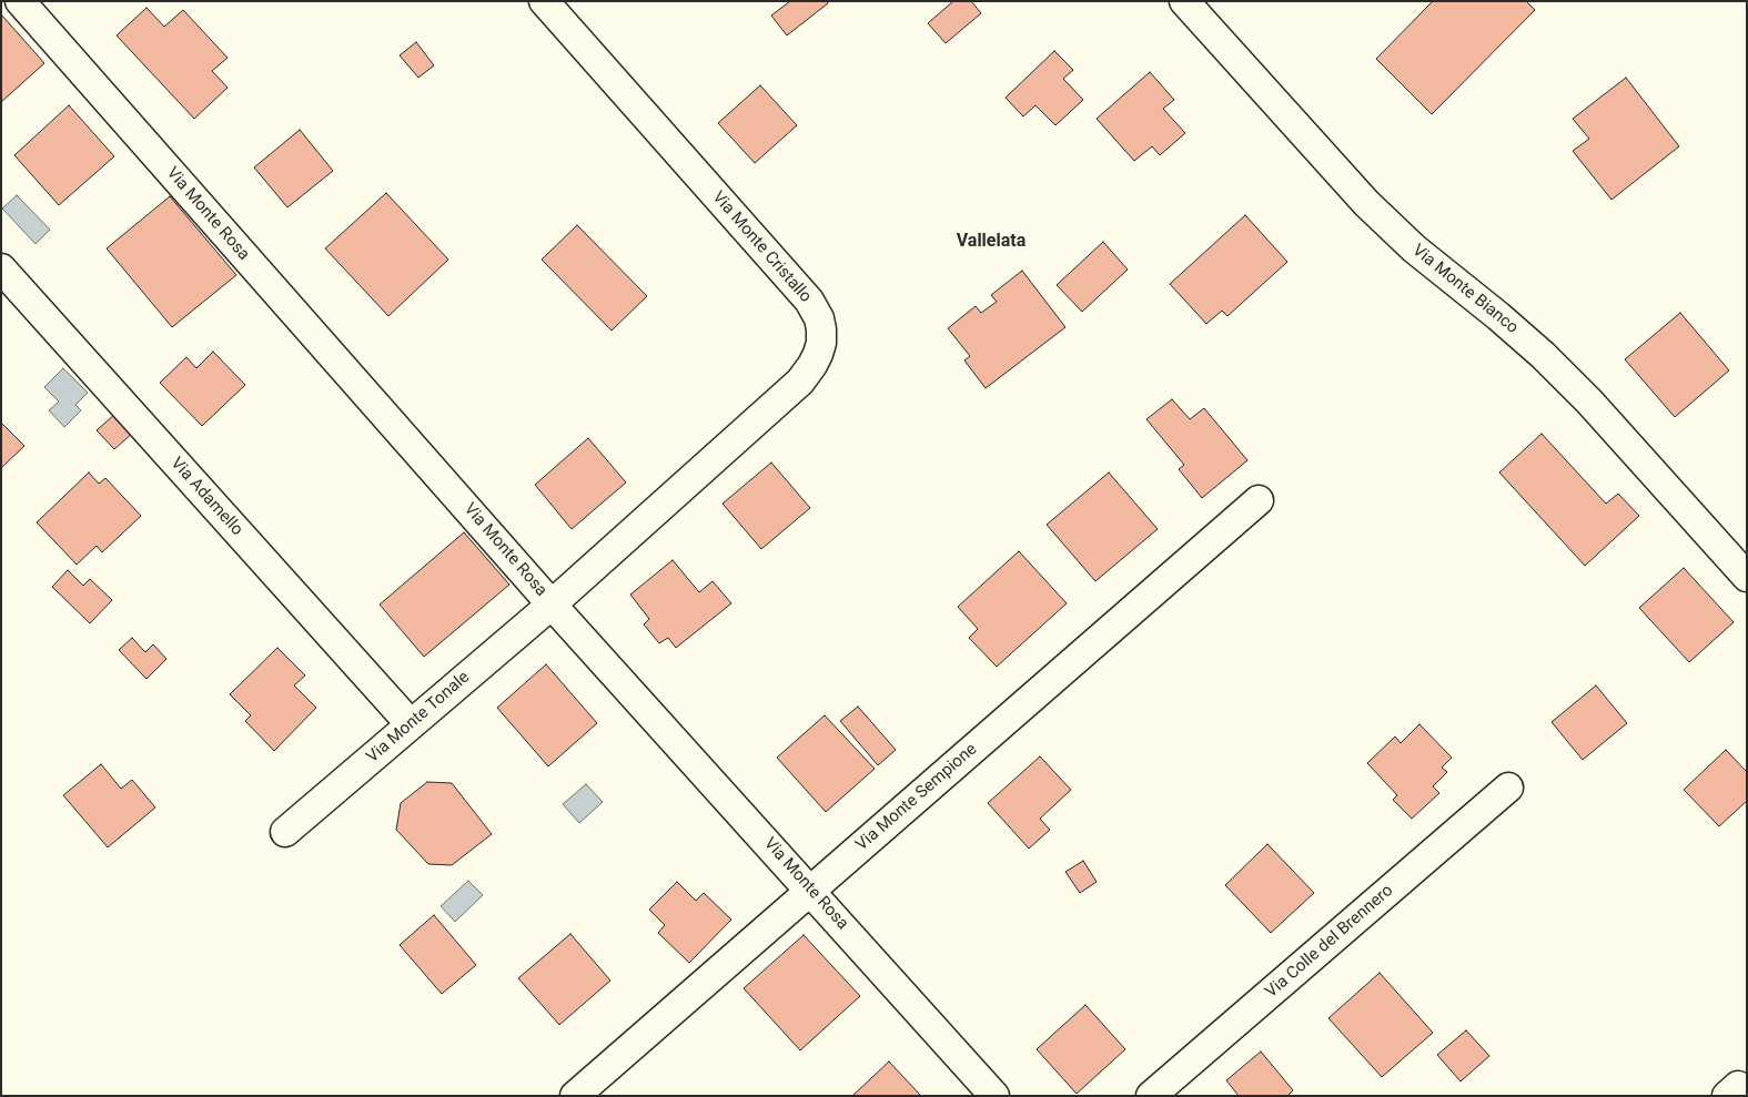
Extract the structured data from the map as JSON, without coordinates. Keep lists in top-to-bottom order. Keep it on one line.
{"streets":{"street":["Via Monte Rosa","Via Monte Cristallo","Via Monte Bianco","Via Adamello","Via Monte Tonale","Via Monte Sempione","Via Colle del Brennero"]},"crossings":[["Via Monte Rosa","Via Monte Cristallo"],["Via Monte Rosa","Via Monte Tonale"],["Via Monte Rosa","Via Monte Sempione"],["Via Monte Cristallo","Via Monte Tonale"],["Via Adamello","Via Monte Tonale"]],"districts":["Vallelata"]}
